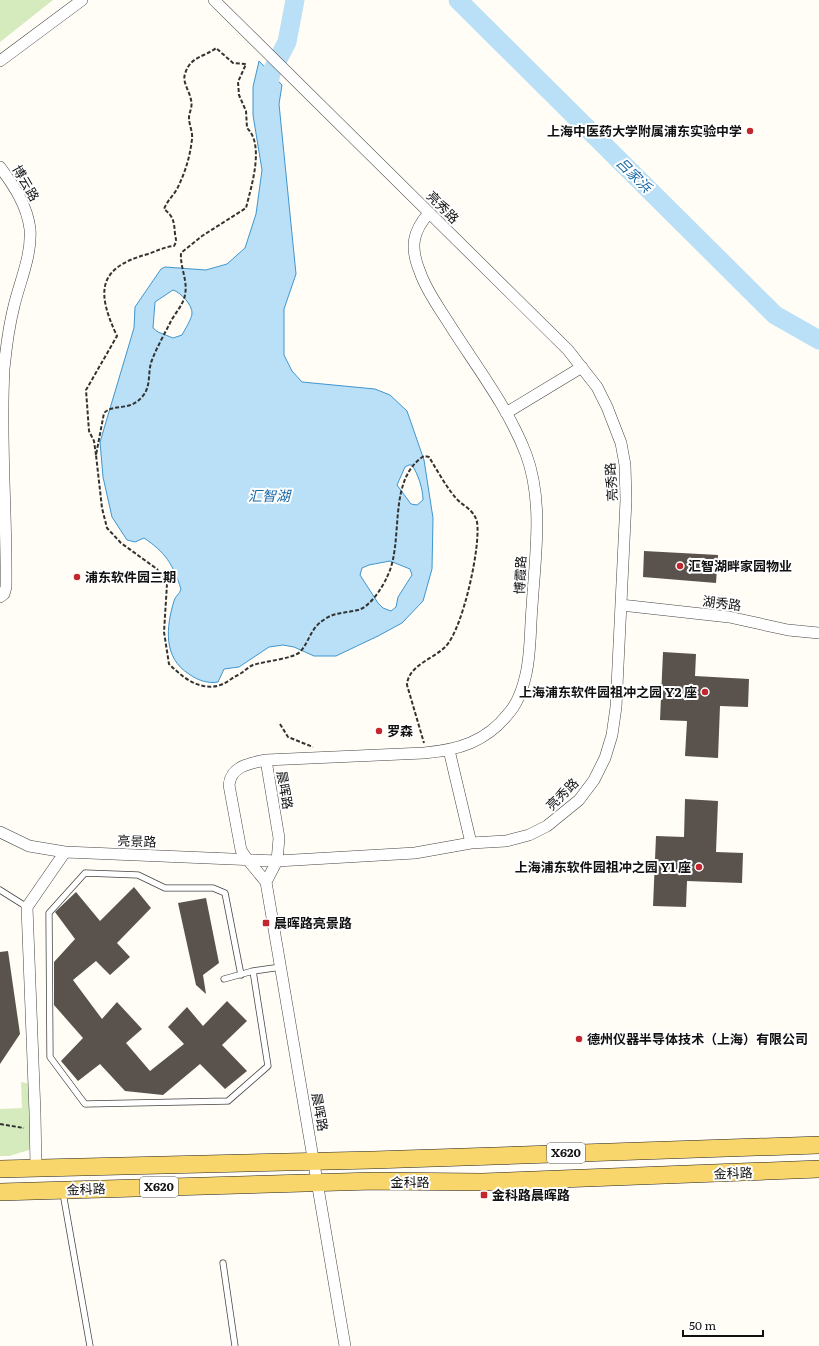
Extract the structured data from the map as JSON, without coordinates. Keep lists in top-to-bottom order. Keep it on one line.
{"streets":{"main road":["X620","金科路"],"street":["博云路","亮秀路","博霞路","湖秀路","晨晖路","亮景路"]},"crossings":[["亮秀路","博霞路"],["亮秀路","湖秀路"],["亮秀路","晨晖路"],["亮秀路","亮景路"],["博霞路","晨晖路"],["晨晖路","亮景路"],["晨晖路","金科路"]],"water":["吕家浜","汇智湖"],"places":{"other":["上海中医药大学附属浦东实验中学","汇智湖畔家园物业","浦东软件园三期","上海浦东软件园祖冲之园 Y2 座","罗森","上海浦东软件园祖冲之园 Y1 座","德州仪器半导体技术（上海）有限公司"],"transit":["晨晖路亮景路","金科路晨晖路"]},"scale_bar":"50 m"}
